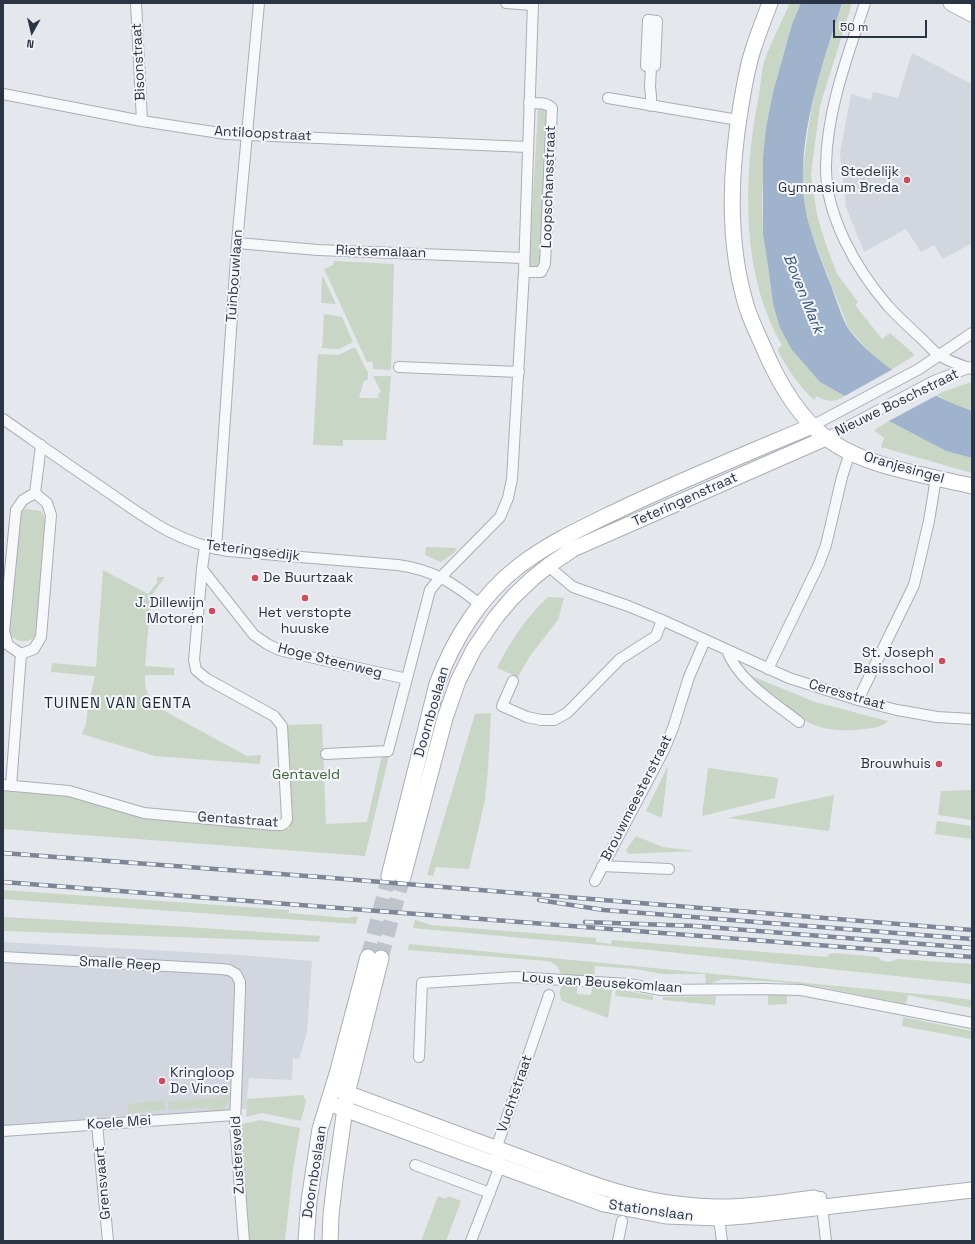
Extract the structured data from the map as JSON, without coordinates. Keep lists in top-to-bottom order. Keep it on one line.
{"streets":{"main road":["Oranjesingel","Teteringenstraat","Doornboslaan","Stationslaan"],"street":["Bisonstraat","Antiloopstraat","Loopschansstraat","Rietsemalaan","Tuinbouwlaan","Nieuwe Boschstraat","Teteringsedijk","Hoge Steenweg","Ceresstraat","Brouwmeesterstraat","Gentastraat","Smalle Reep","Lous van Beusekomlaan","Vuchtstraat","Koele Mei","Zustersveld","Grensvaart"]},"crossings":[["Bisonstraat","Antiloopstraat"],["Antiloopstraat","Loopschansstraat"],["Antiloopstraat","Tuinbouwlaan"],["Loopschansstraat","Rietsemalaan"],["Loopschansstraat","Teteringsedijk"],["Rietsemalaan","Tuinbouwlaan"],["Tuinbouwlaan","Teteringsedijk"],["Nieuwe Boschstraat","Oranjesingel"],["Nieuwe Boschstraat","Teteringenstraat"],["Oranjesingel","Teteringenstraat"],["Teteringenstraat","Ceresstraat"],["Teteringenstraat","Doornboslaan"],["Teteringsedijk","Doornboslaan"],["Hoge Steenweg","Gentastraat"],["Ceresstraat","Doornboslaan"],["Ceresstraat","Brouwmeesterstraat"],["Doornboslaan","Stationslaan"],["Smalle Reep","Zustersveld"],["Vuchtstraat","Stationslaan"],["Koele Mei","Zustersveld"],["Koele Mei","Grensvaart"]],"districts":["TUINEN VAN GENTA"],"water":["Boven Mark"],"parks":["Gentaveld"],"places":["Stedelijk Gymnasium Breda","De Buurtzaak","Het verstopte huuske","J. Dillewijn Motoren","St. Joseph Basisschool","Brouwhuis","Kringloop De Vince"],"scale_bar":"50 m","north":"bottom"}
